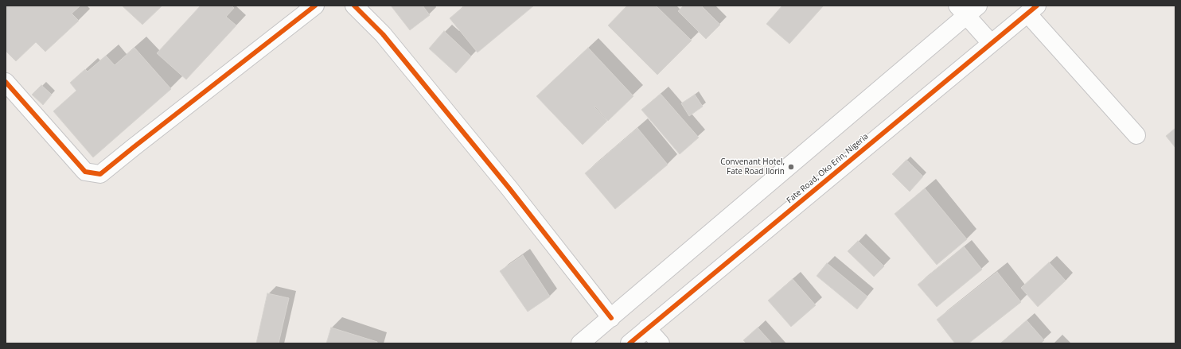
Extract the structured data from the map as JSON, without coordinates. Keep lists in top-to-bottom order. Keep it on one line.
{"streets":{"street":["Fate Road, Oko Erin, Nigeria"]},"places":["Convenant Hotel, Fate Road Ilorin"]}
